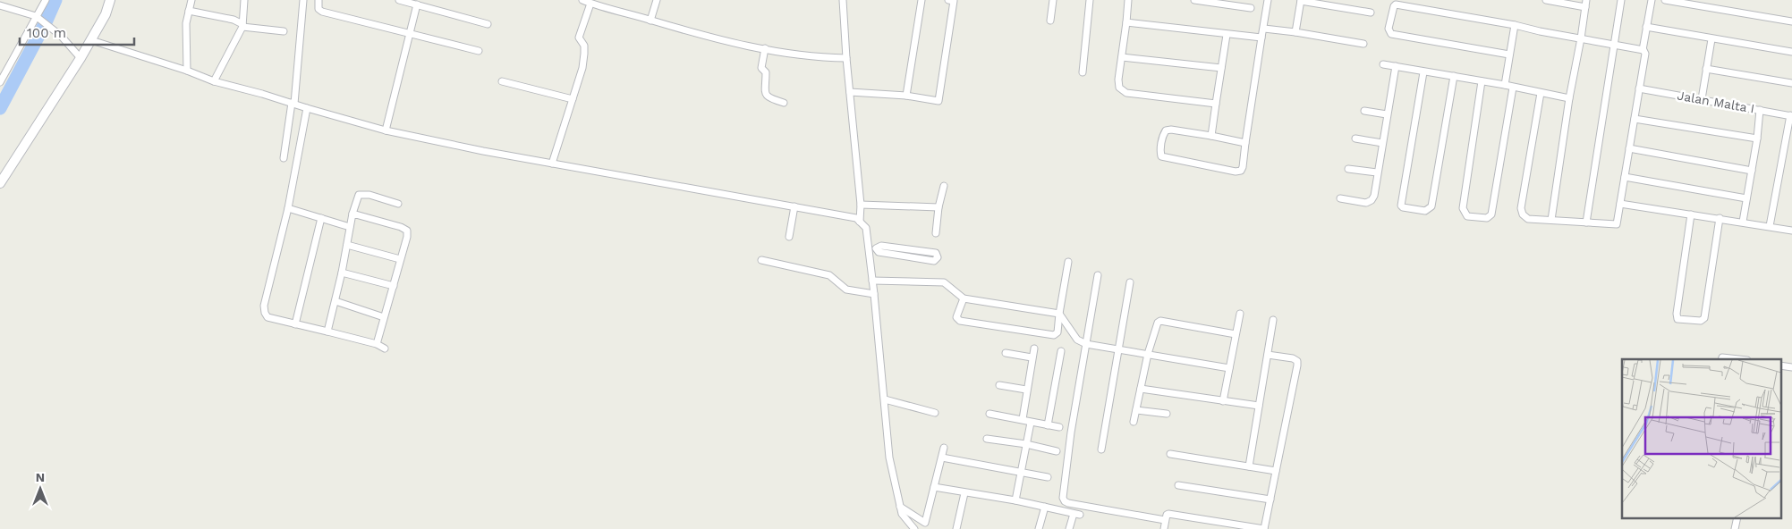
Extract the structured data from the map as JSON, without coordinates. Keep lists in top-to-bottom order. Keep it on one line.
{"streets":{"street":["Jalan Malta I"]},"scale_bar":"100 m","north":"top"}
